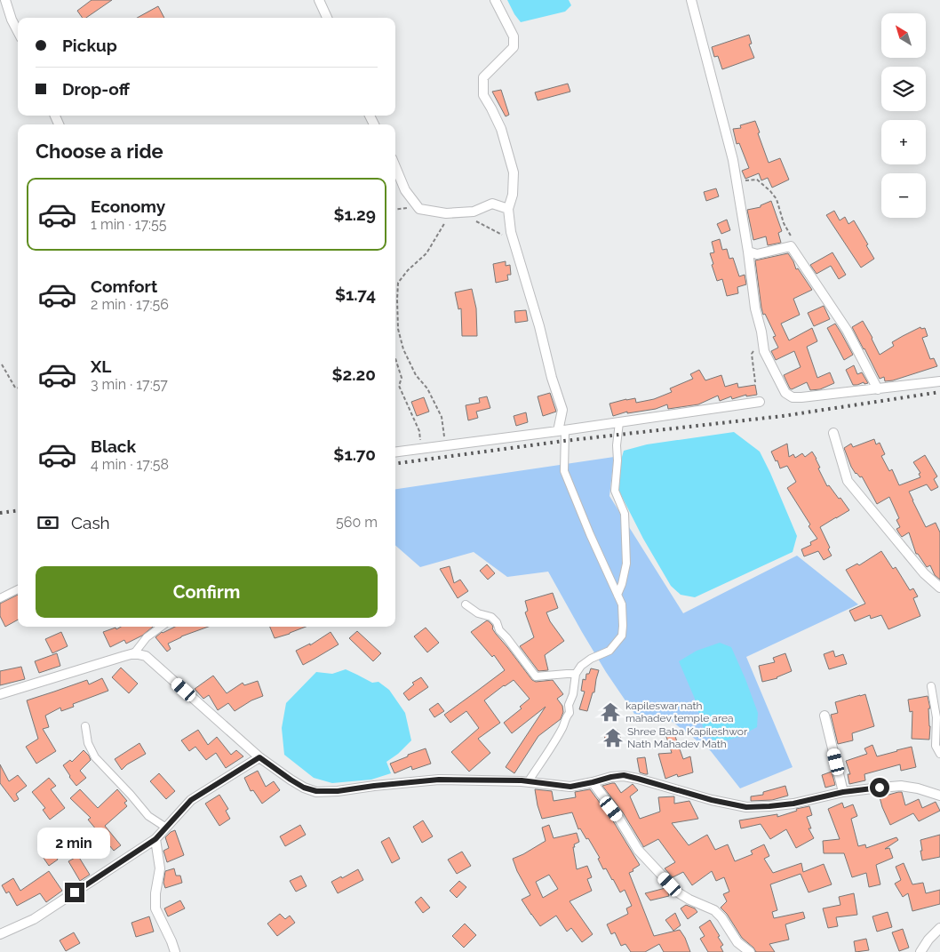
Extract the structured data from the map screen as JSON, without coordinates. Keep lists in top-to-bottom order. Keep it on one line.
{"places":{"temple":["kapileswar nath mahadev temple area","Shree Baba Kapileshwor Nath Mahadev Math"]},"north":"top left","page":{"map_buttons":["+","−"],"banner":["Pickup","Drop-off"],"heading":"Choose a ride","list":[{"name":"Economy","note":"1 min · 17:55","value":"$1.29"},{"name":"Comfort","note":"2 min · 17:56","value":"$1.74"},{"name":"XL","note":"3 min · 17:57","value":"$2.20"},{"name":"Black","note":"4 min · 17:58","value":"$1.70"}],"pay":["Cash","560 m"],"buttons":"Confirm","bubble":"2 min"}}
